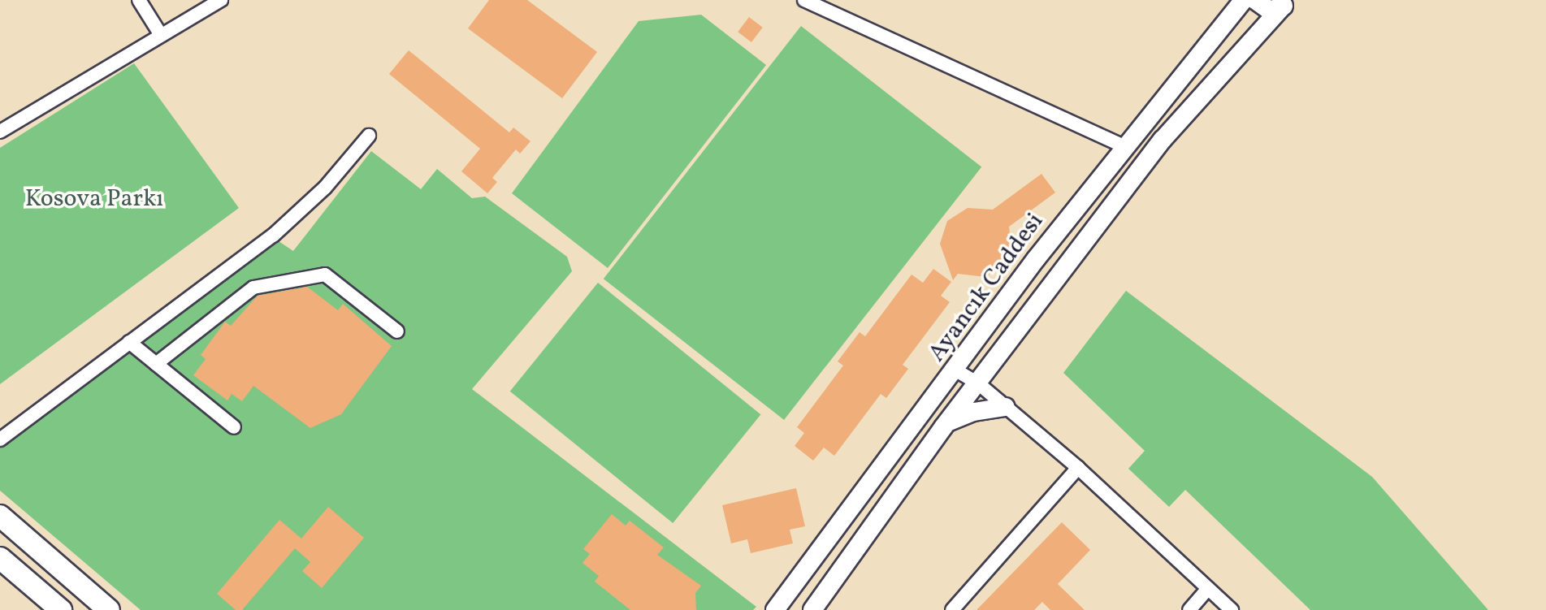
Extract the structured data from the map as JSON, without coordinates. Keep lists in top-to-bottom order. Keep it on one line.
{"streets":{"street":["Ayancık Caddesi"]},"parks":["Kosova Parkı"]}
